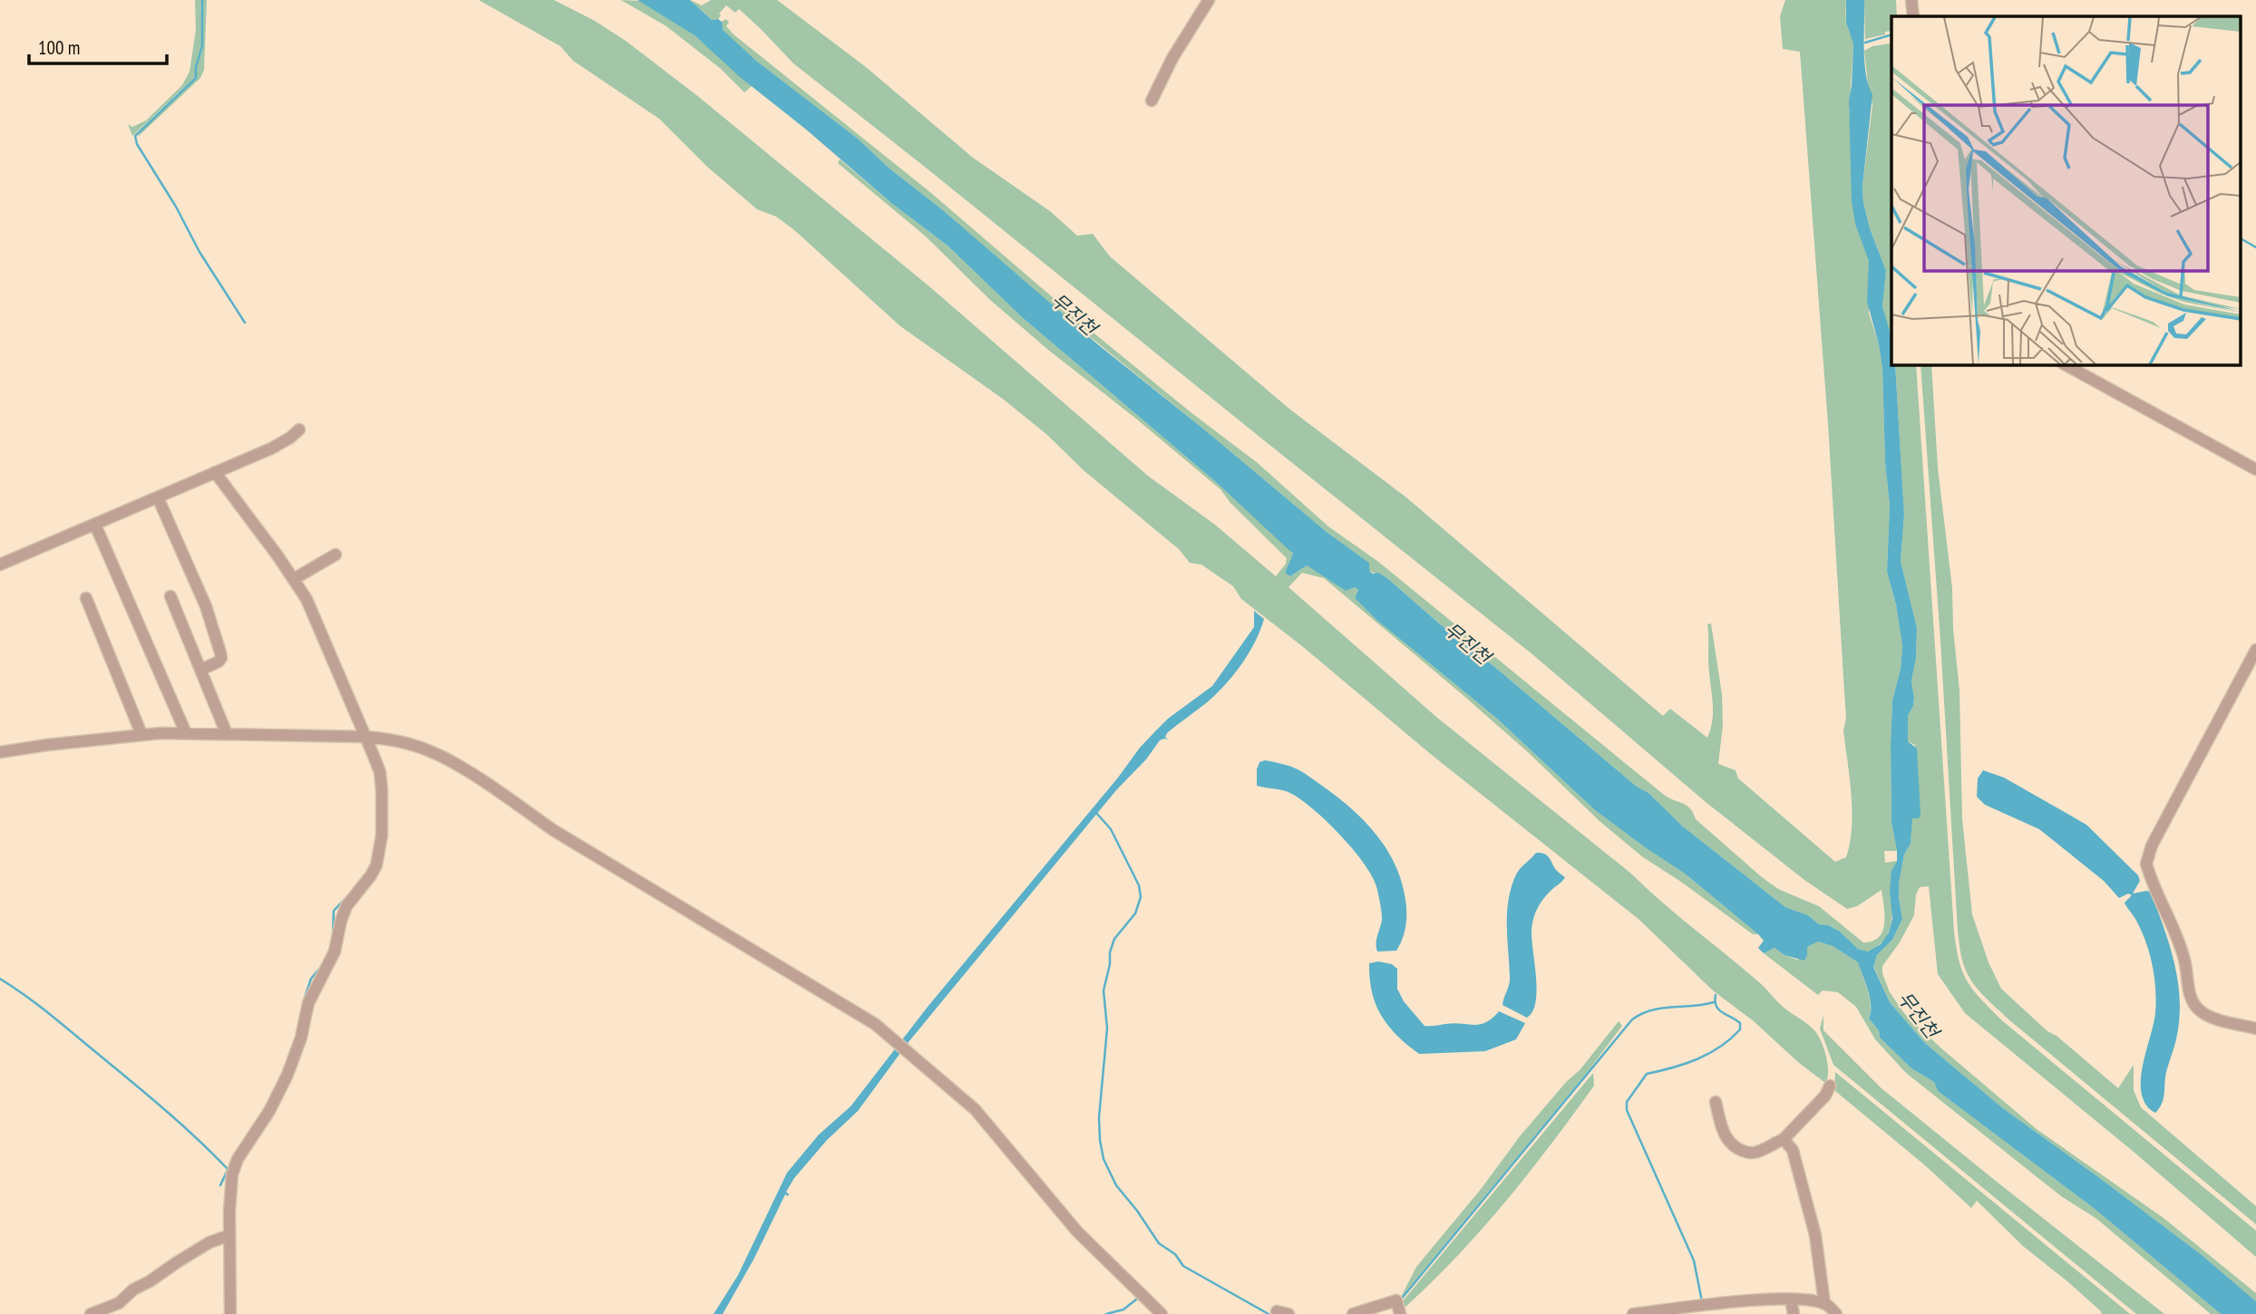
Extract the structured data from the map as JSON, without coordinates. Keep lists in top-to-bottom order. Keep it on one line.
{"water":["무진천"],"scale_bar":"100 m"}
